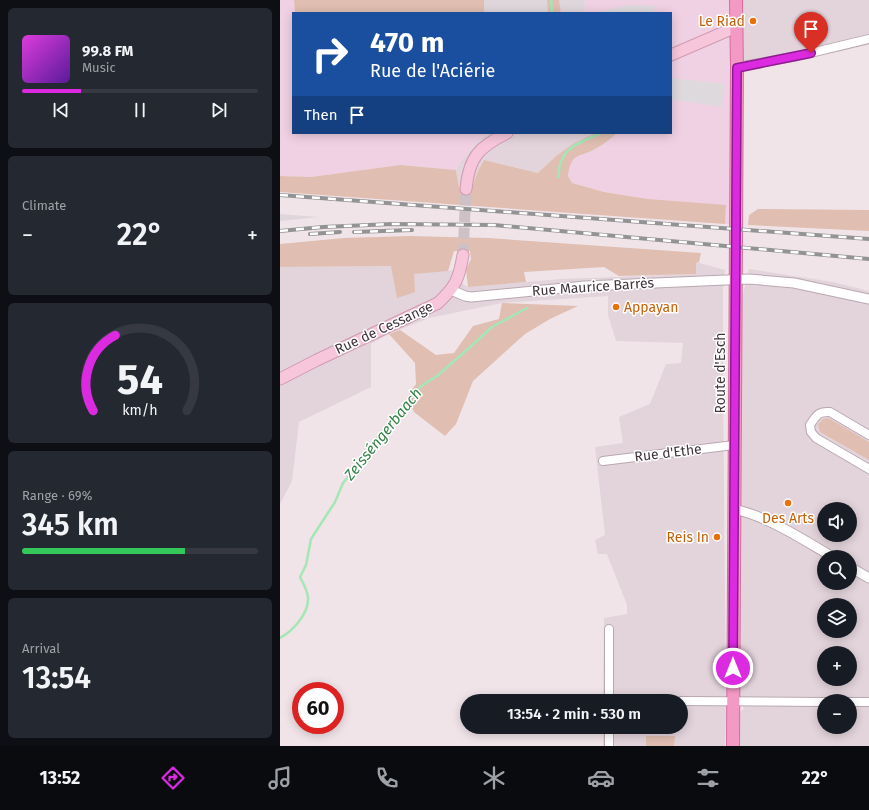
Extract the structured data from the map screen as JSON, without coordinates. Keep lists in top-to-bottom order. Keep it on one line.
{"streets":{"main road":["Rue de Cessange","Route d'Esch"],"street":["Rue Maurice Barrès","Rue d'Ethe"]},"crossings":[["Rue Maurice Barrès","Rue de Cessange"],["Rue Maurice Barrès","Route d'Esch"],["Route d'Esch","Rue d'Ethe"]],"water":["Zeisséngerbaach"],"places":["Le Riad","Appayan","Des Arts","Reis In"],"page":{"turn":["470 m","Rue de l'Aciérie"],"song":["99.8 FM","Music"],"then":"Then","tile":["Climate",["Range · 69%","345 km"],["Arrival","13:54"]],"heat":["−","22°","+"],"map_buttons":["+","−"],"limit":"60","trip":"13:54 · 2 min · 530 m","tabs":["13:52","22°"],"gauge":["54","km/h"]}}
